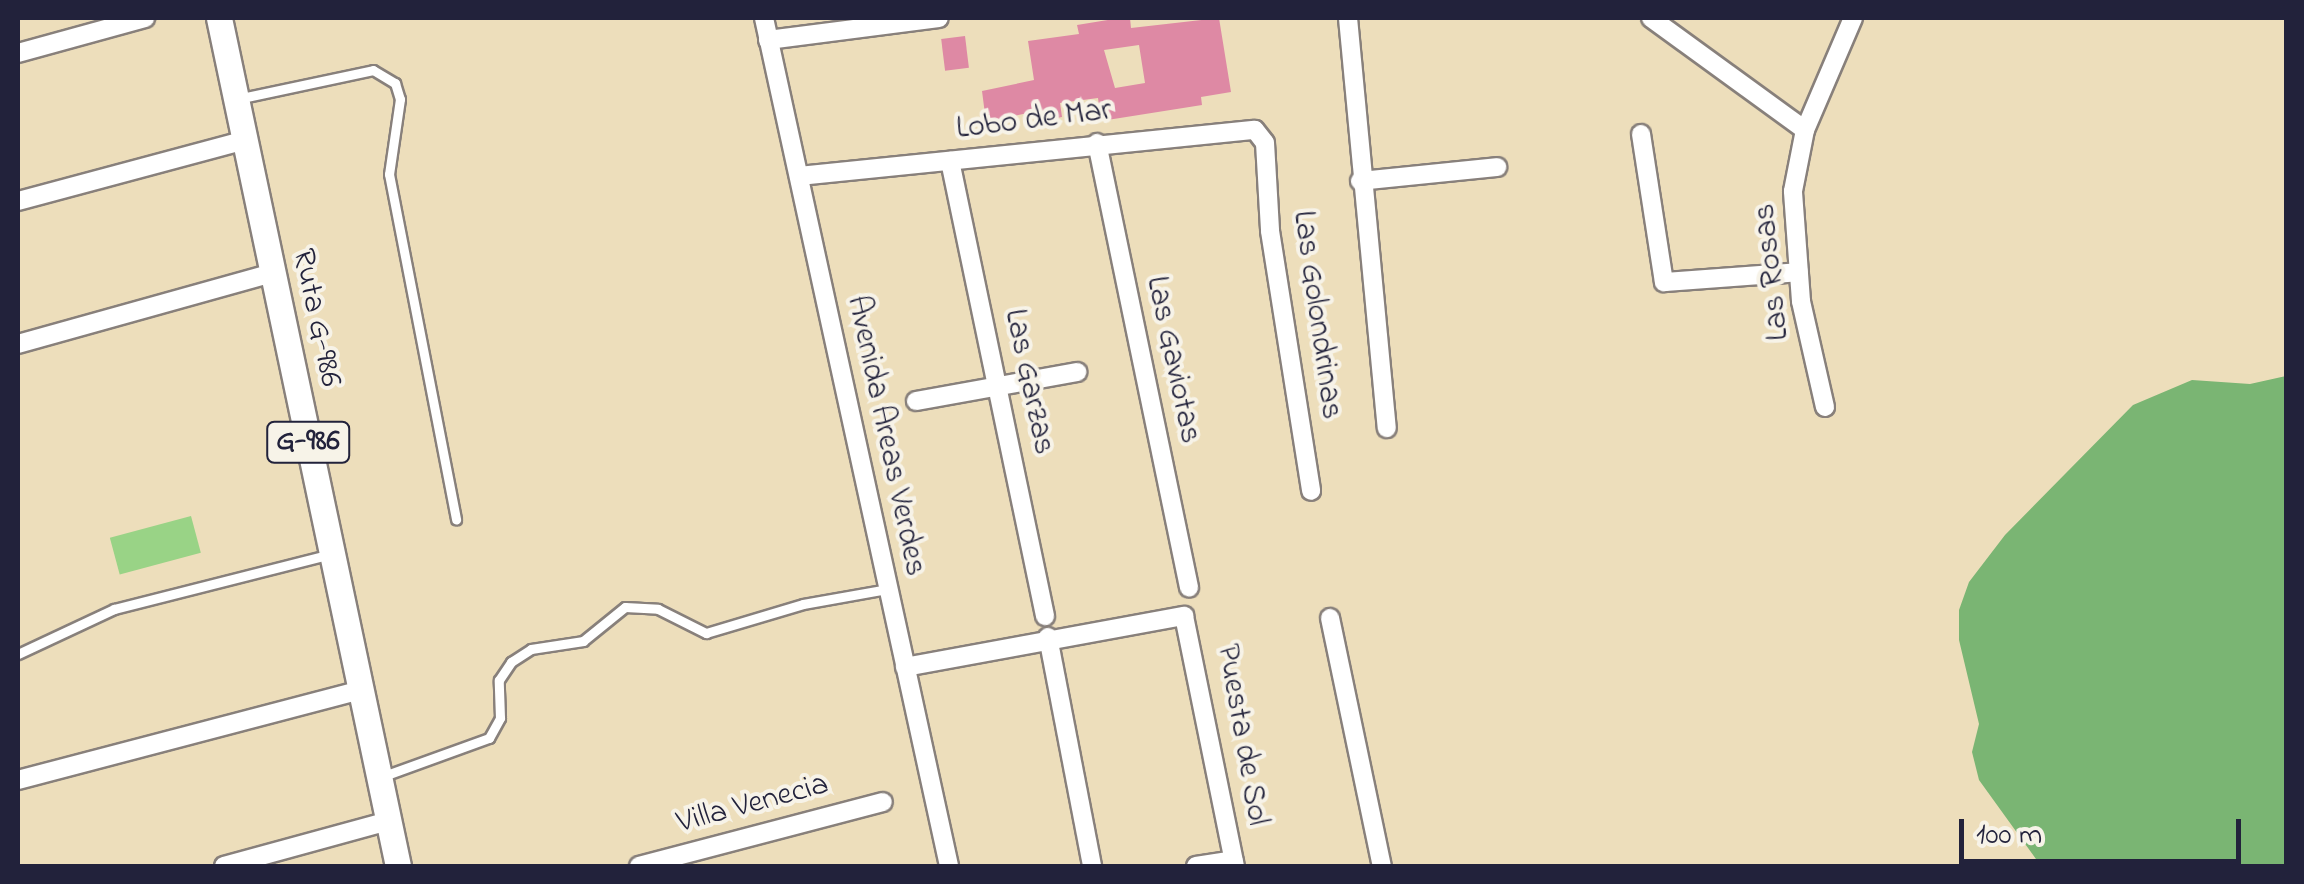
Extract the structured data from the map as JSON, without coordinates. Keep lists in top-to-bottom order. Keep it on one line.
{"streets":{"main road":["Ruta G-986","G-986"],"street":["Lobo de Mar","Las Rosas","Las Golondrinas","Las Gaviotas","Las Garzas","Avenida Areas Verdes","Puesta de Sol","Villa Venecia"]},"crossings":[["Lobo de Mar","Las Golondrinas"],["Lobo de Mar","Las Gaviotas"],["Lobo de Mar","Las Garzas"],["Lobo de Mar","Avenida Areas Verdes"]],"scale_bar":"100 m"}
